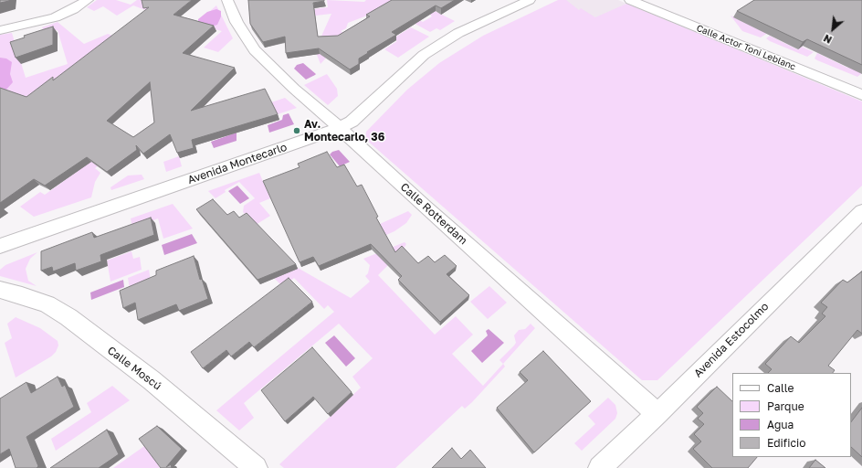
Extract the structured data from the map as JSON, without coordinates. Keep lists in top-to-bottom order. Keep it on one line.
{"streets":{"street":["Calle Actor Toni Leblanc","Avenida Montecarlo","Calle Rotterdam","Avenida Estocolmo","Calle Moscú"]},"crossings":[["Avenida Montecarlo","Calle Rotterdam"],["Calle Rotterdam","Avenida Estocolmo"]],"places":["Av. Montecarlo, 36"],"legend":["Calle","Parque","Agua","Edificio"],"north":"bottom left"}
